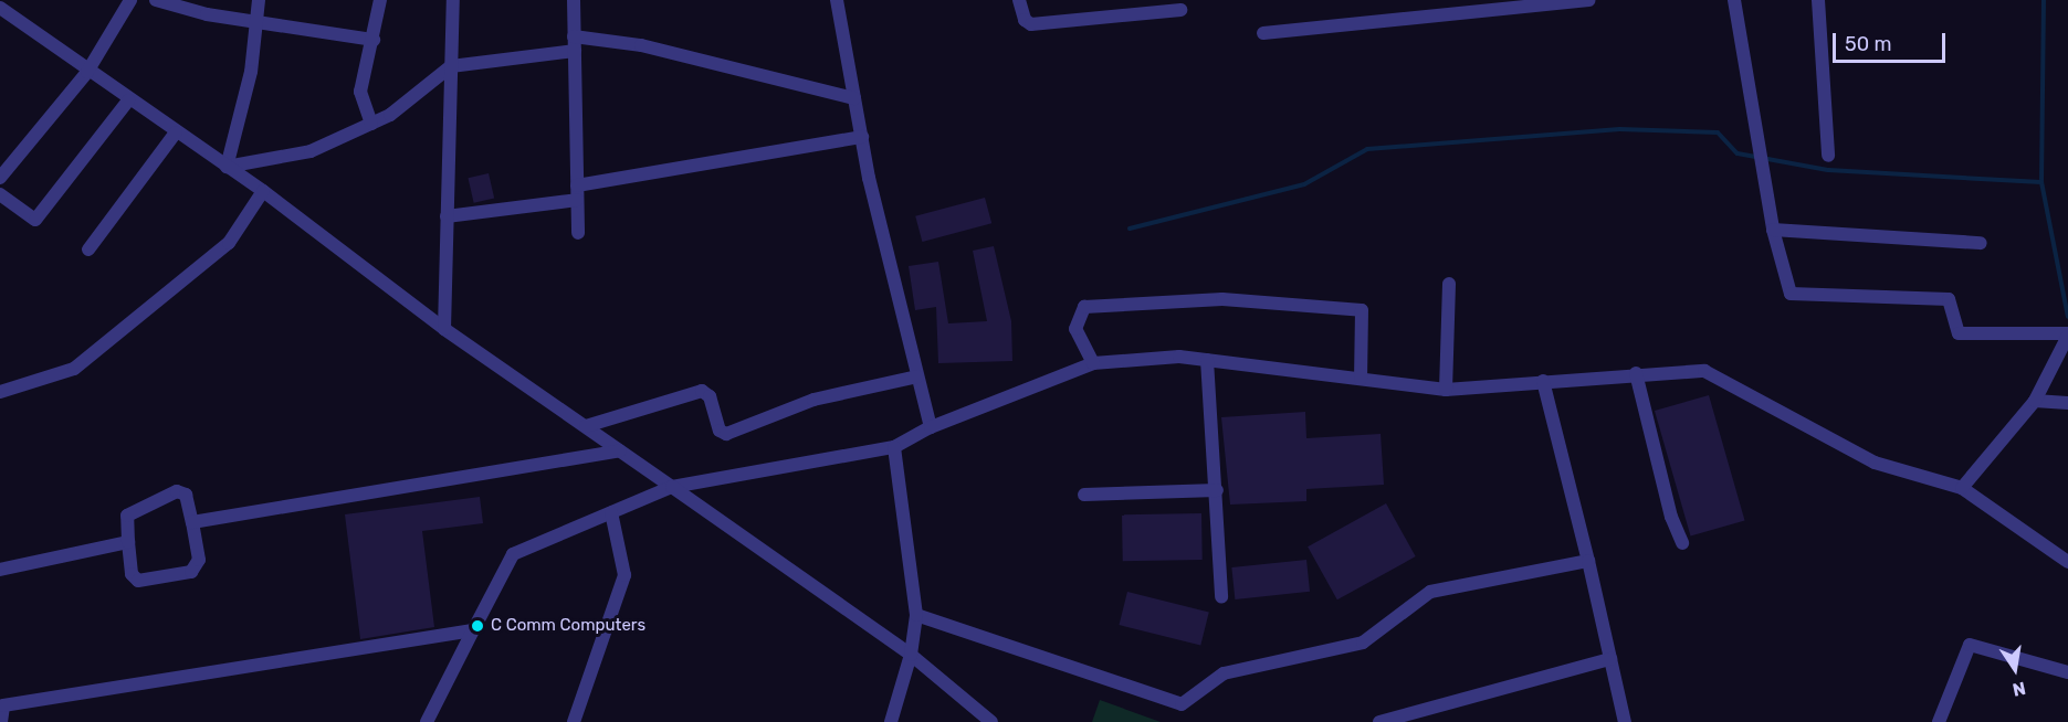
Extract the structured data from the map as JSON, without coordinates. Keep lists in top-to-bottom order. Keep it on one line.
{"places":["C Comm Computers"],"scale_bar":"50 m","north":"bottom"}
